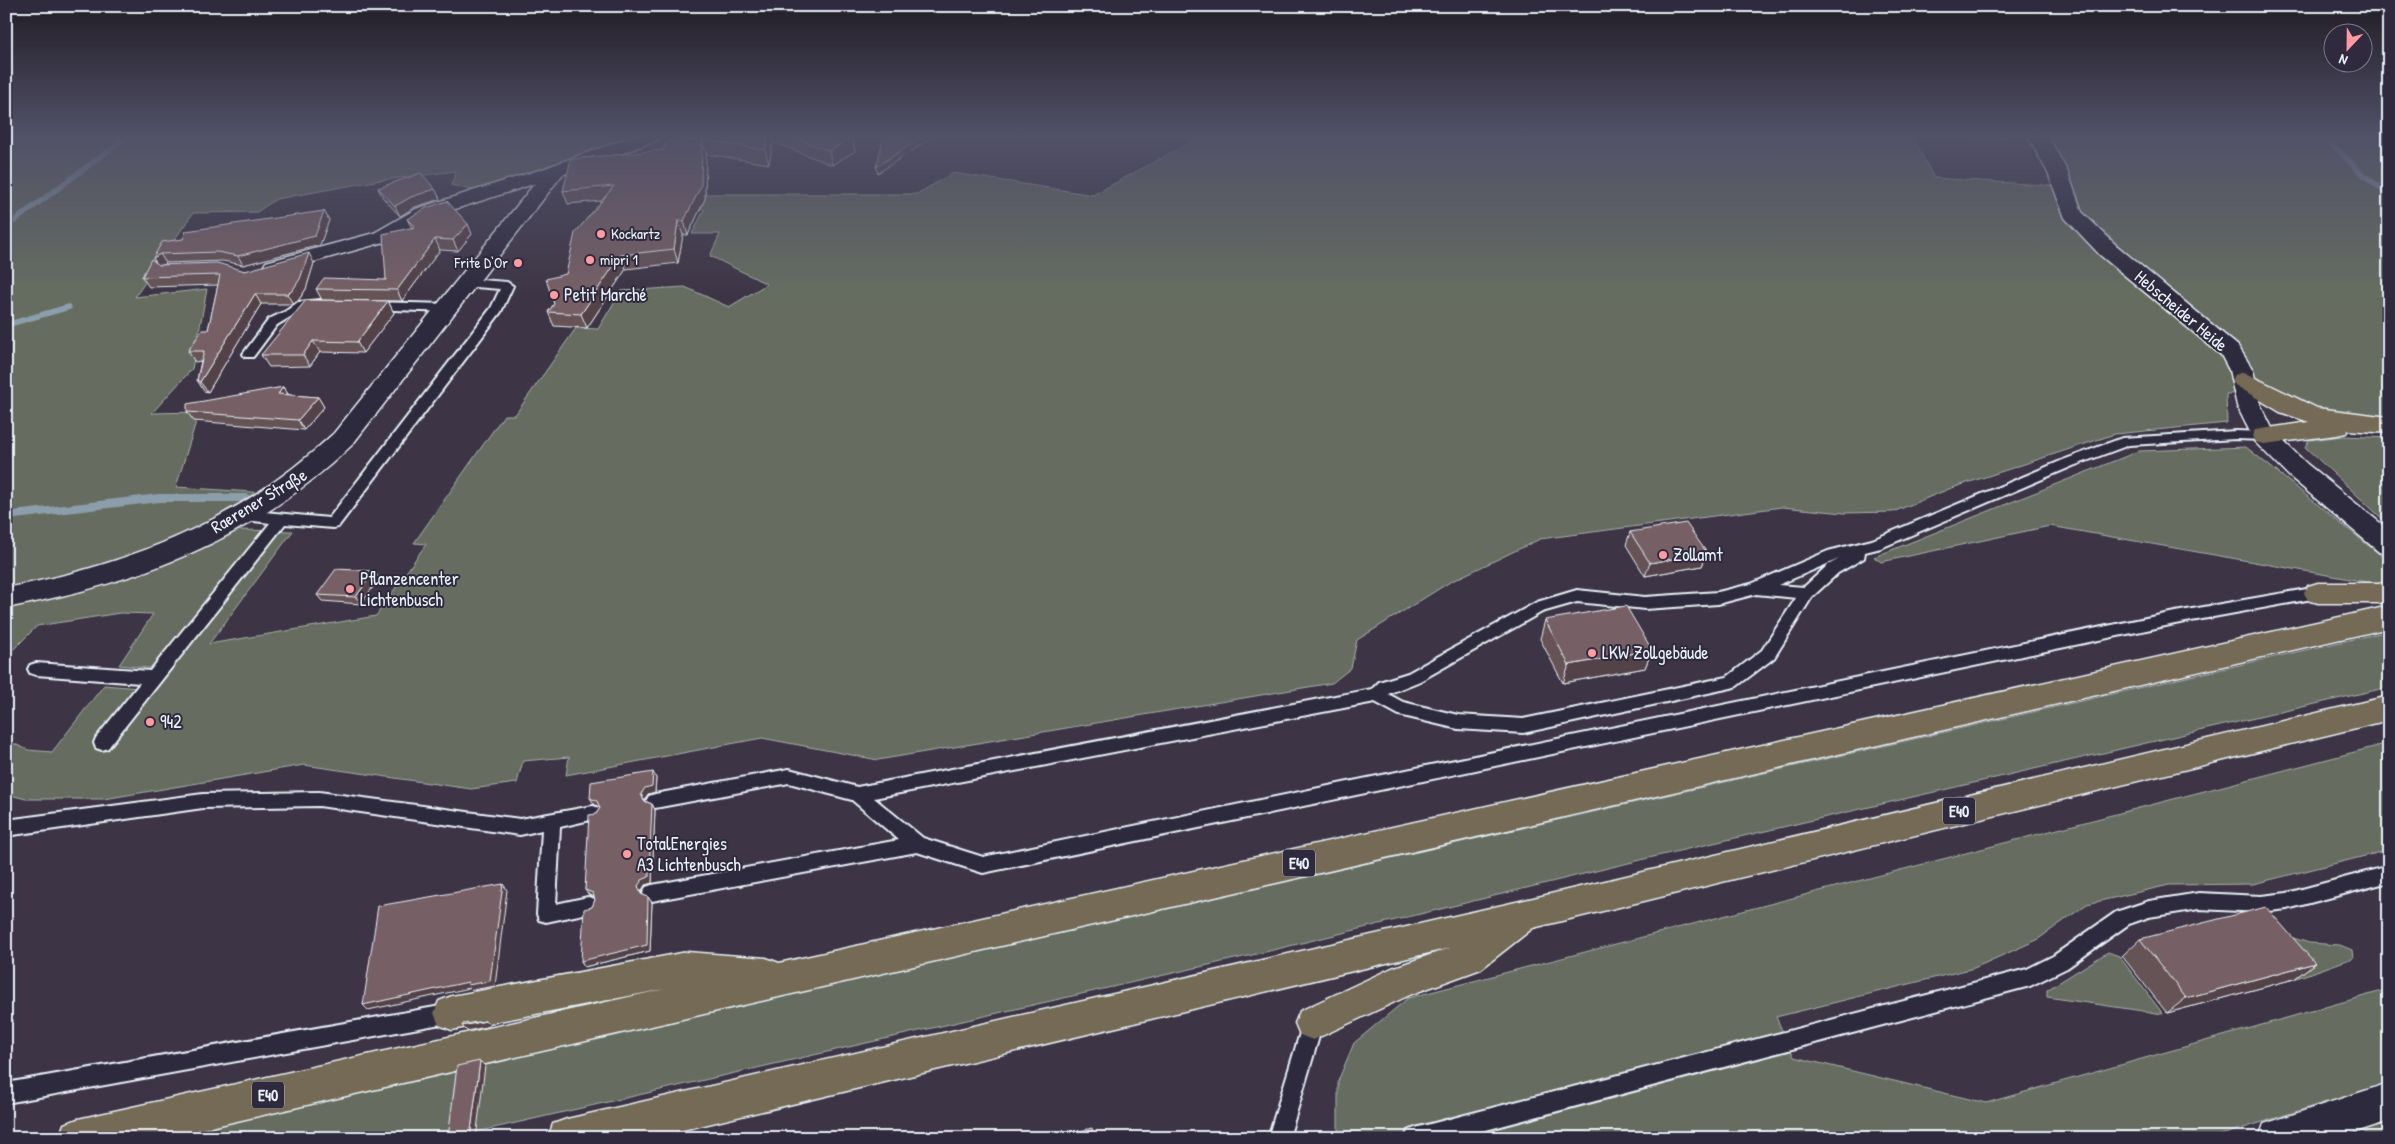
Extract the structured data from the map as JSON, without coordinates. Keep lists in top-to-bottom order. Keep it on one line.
{"streets":{"highway":["E40"],"street":["Hebscheider Heide","Raerener Straße"]},"places":["Kockartz","mipri 1","Frite D‘Or","Petit Marché","Zollamt","Pflanzencenter Lichtenbusch","LKW Zollgebäude","942","TotalEnergies A3 Lichtenbusch"],"north":"bottom"}
